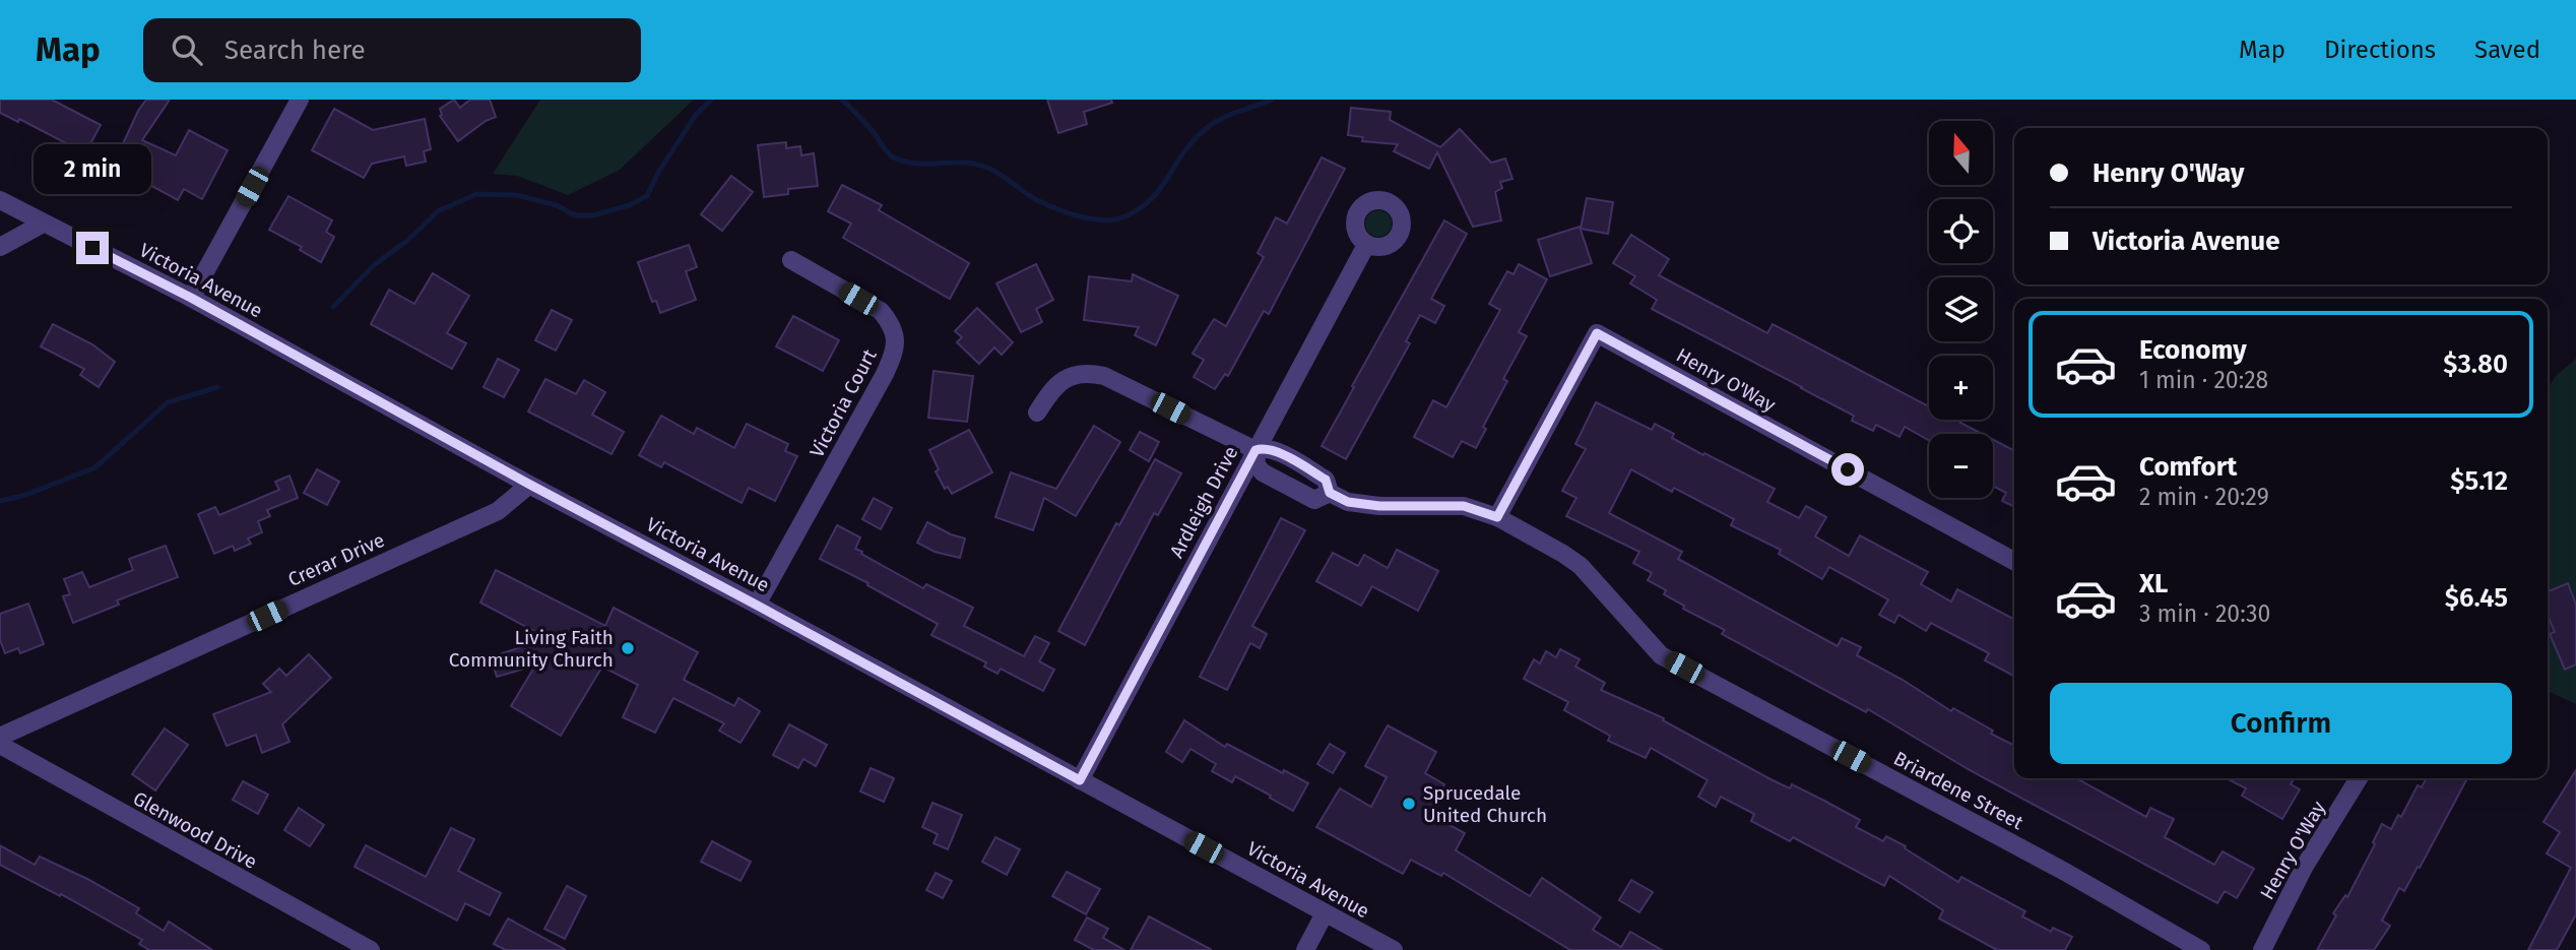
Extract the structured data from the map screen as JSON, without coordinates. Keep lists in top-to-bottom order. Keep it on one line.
{"streets":{"street":["Victoria Avenue","Henry O'Way","Victoria Court","Ardleigh Drive","Crerar Drive","Briardene Street","Glenwood Drive"]},"crossings":[["Victoria Avenue","Victoria Court"],["Victoria Avenue","Ardleigh Drive"],["Victoria Avenue","Crerar Drive"],["Henry O'Way","Briardene Street"],["Ardleigh Drive","Briardene Street"]],"places":["Living Faith Community Church","Sprucedale United Church"],"north":"top","page":{"header":"Map","search":"Search here","nav":["Map","Directions","Saved"],"map_buttons":["+","−"],"banner":["Henry O'Way","Victoria Avenue"],"bubble":"2 min","list":[{"name":"Economy","note":"1 min · 20:28","value":"$3.80"},{"name":"Comfort","note":"2 min · 20:29","value":"$5.12"},{"name":"XL","note":"3 min · 20:30","value":"$6.45"}],"buttons":"Confirm"}}
